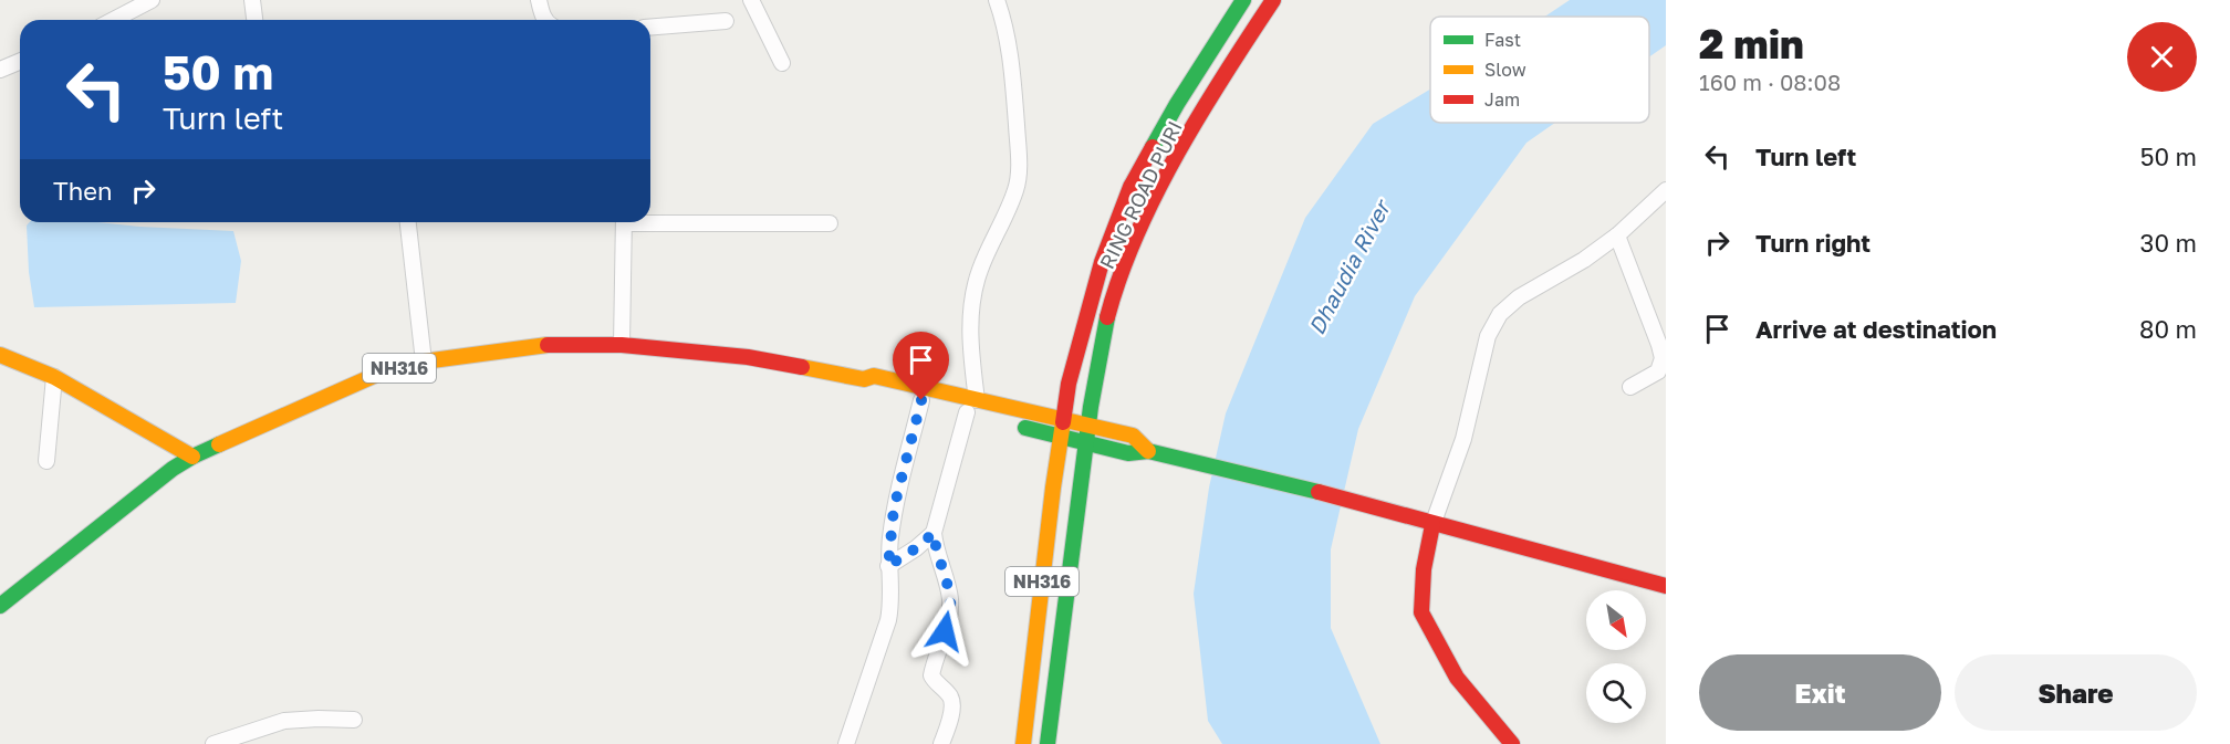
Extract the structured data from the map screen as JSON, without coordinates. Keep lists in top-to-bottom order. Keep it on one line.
{"streets":{"main road":["RING ROAD PURI","NH316"]},"crossings":[["RING ROAD PURI","NH316"]],"water":["Dhaudia River"],"legend":["Fast","Slow","Jam"],"north":"bottom right","page":{"heading":["2 min","160 m · 08:08"],"turn":["50 m","Turn left"],"list":[{"name":"Turn left","value":"50 m"},{"name":"Turn right","value":"30 m"},{"name":"Arrive at destination","value":"80 m"}],"then":"Then","buttons":["Exit","Share"]}}
